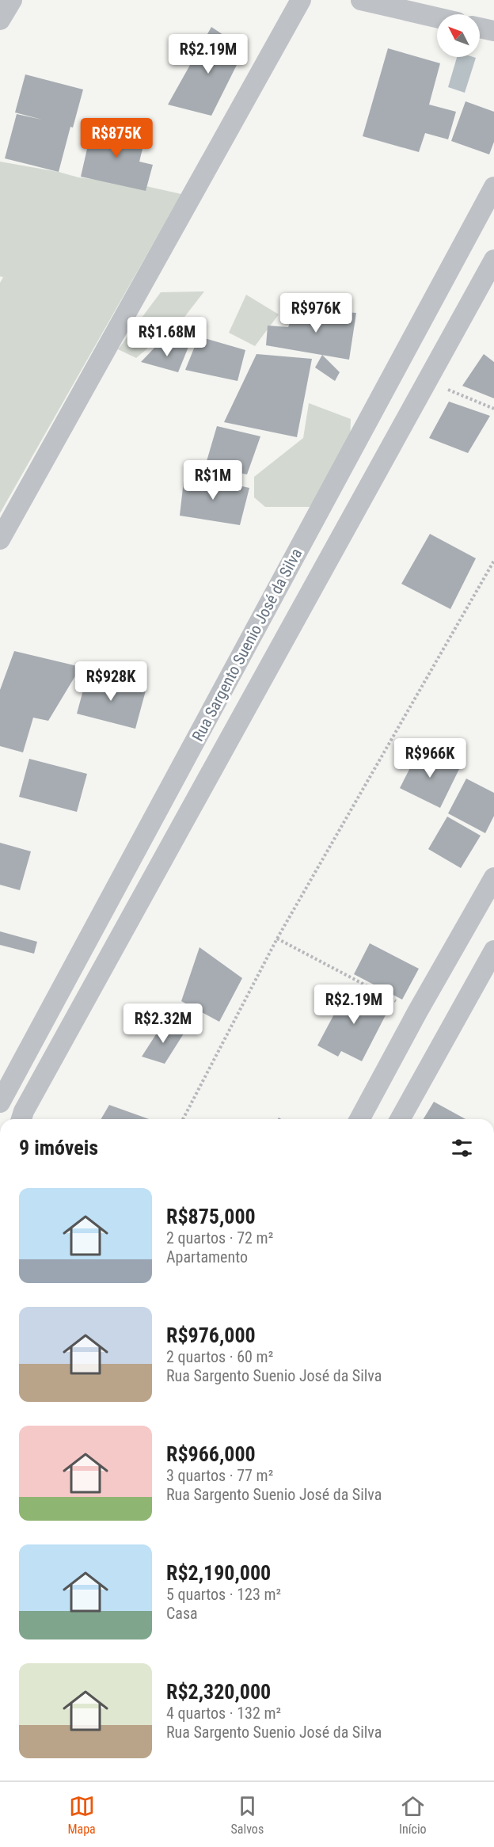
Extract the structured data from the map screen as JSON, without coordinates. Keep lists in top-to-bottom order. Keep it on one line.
{"streets":{"street":["Rua Sargento Suenio José da Silva"]},"north":"top left","page":{"price":["R$2.19M","R$875K","R$976K","R$1.68M","R$1M","R$928K","R$966K","R$2.19M","R$2.32M"],"heading":"9 imóveis","list":[{"name":"R$875,000","note":"2 quartos · 72 m² · Apartamento"},{"name":"R$976,000","note":"2 quartos · 60 m² · Rua Sargento Suenio José da Silva"},{"name":"R$966,000","note":"3 quartos · 77 m² · Rua Sargento Suenio José da Silva"},{"name":"R$2,190,000","note":"5 quartos · 123 m² · Casa"},{"name":"R$2,320,000","note":"4 quartos · 132 m² · Rua Sargento Suenio José da Silva"}],"tabs":["Mapa","Salvos","Início"]}}
